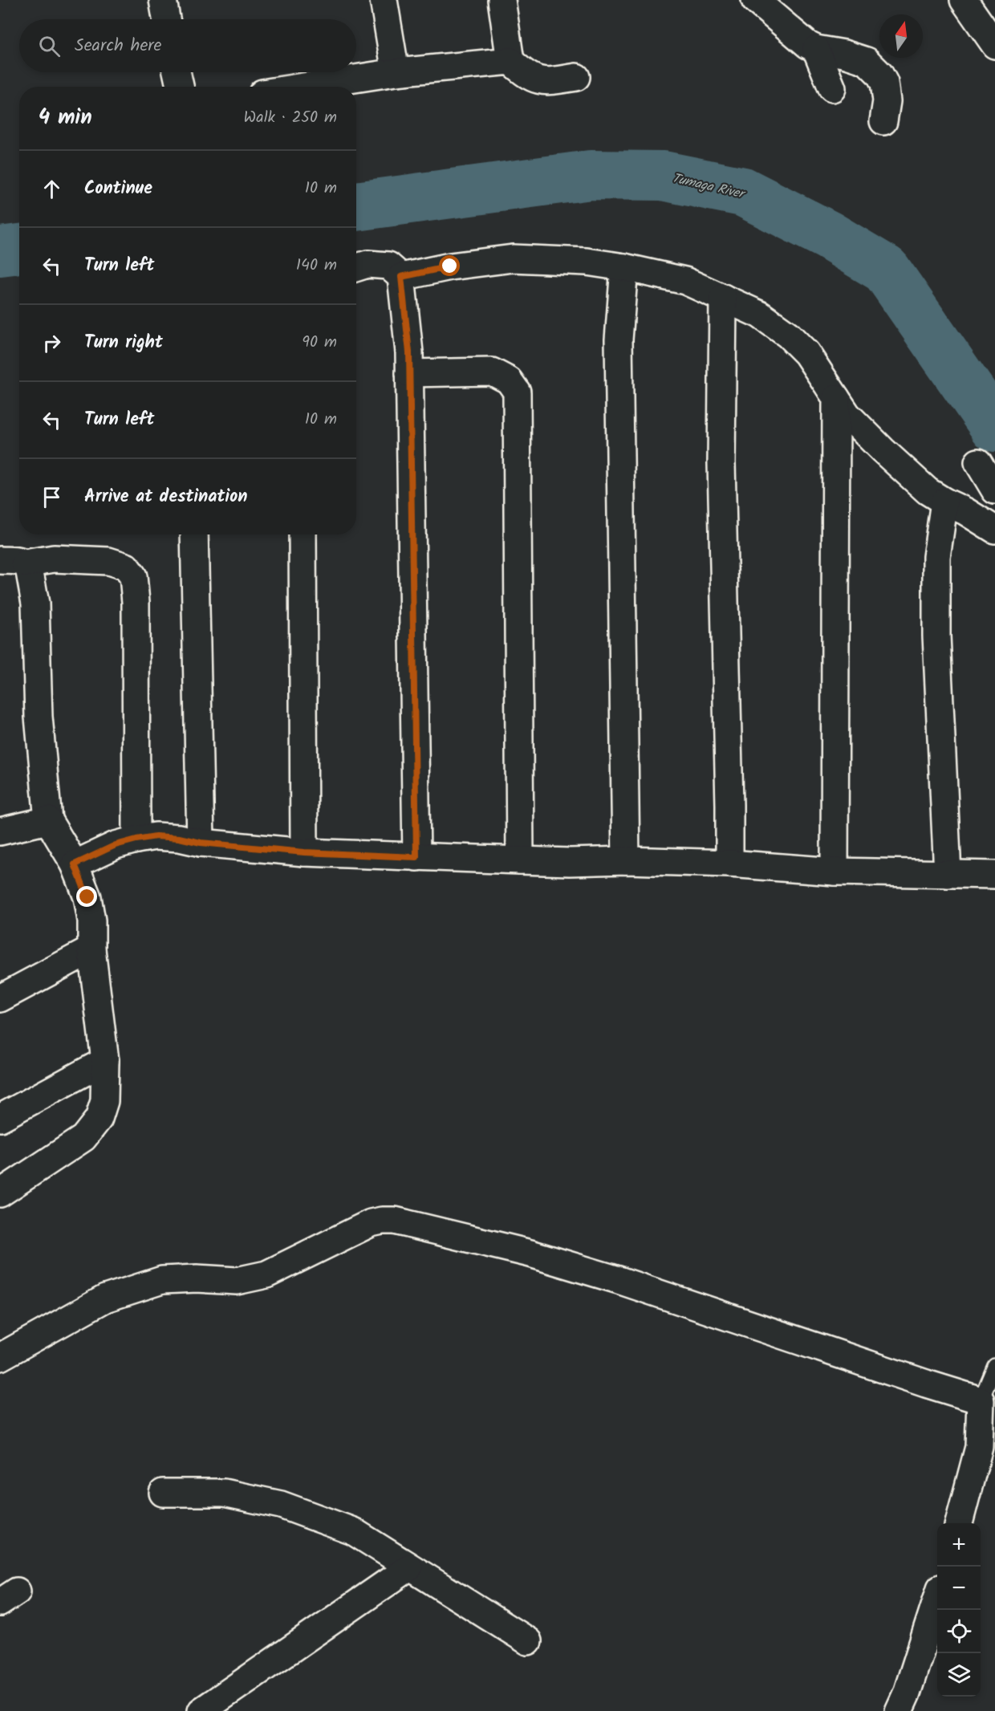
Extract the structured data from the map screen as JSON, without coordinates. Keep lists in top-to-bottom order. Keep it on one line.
{"water":["Tumaga River"],"north":"top","page":{"search":"Search here","heading":["4 min","Walk · 250 m"],"list":[["Continue","10 m"],["Turn left","140 m"],["Turn right","90 m"],["Turn left","10 m"],"Arrive at destination"],"map_buttons":["+","−"]}}
